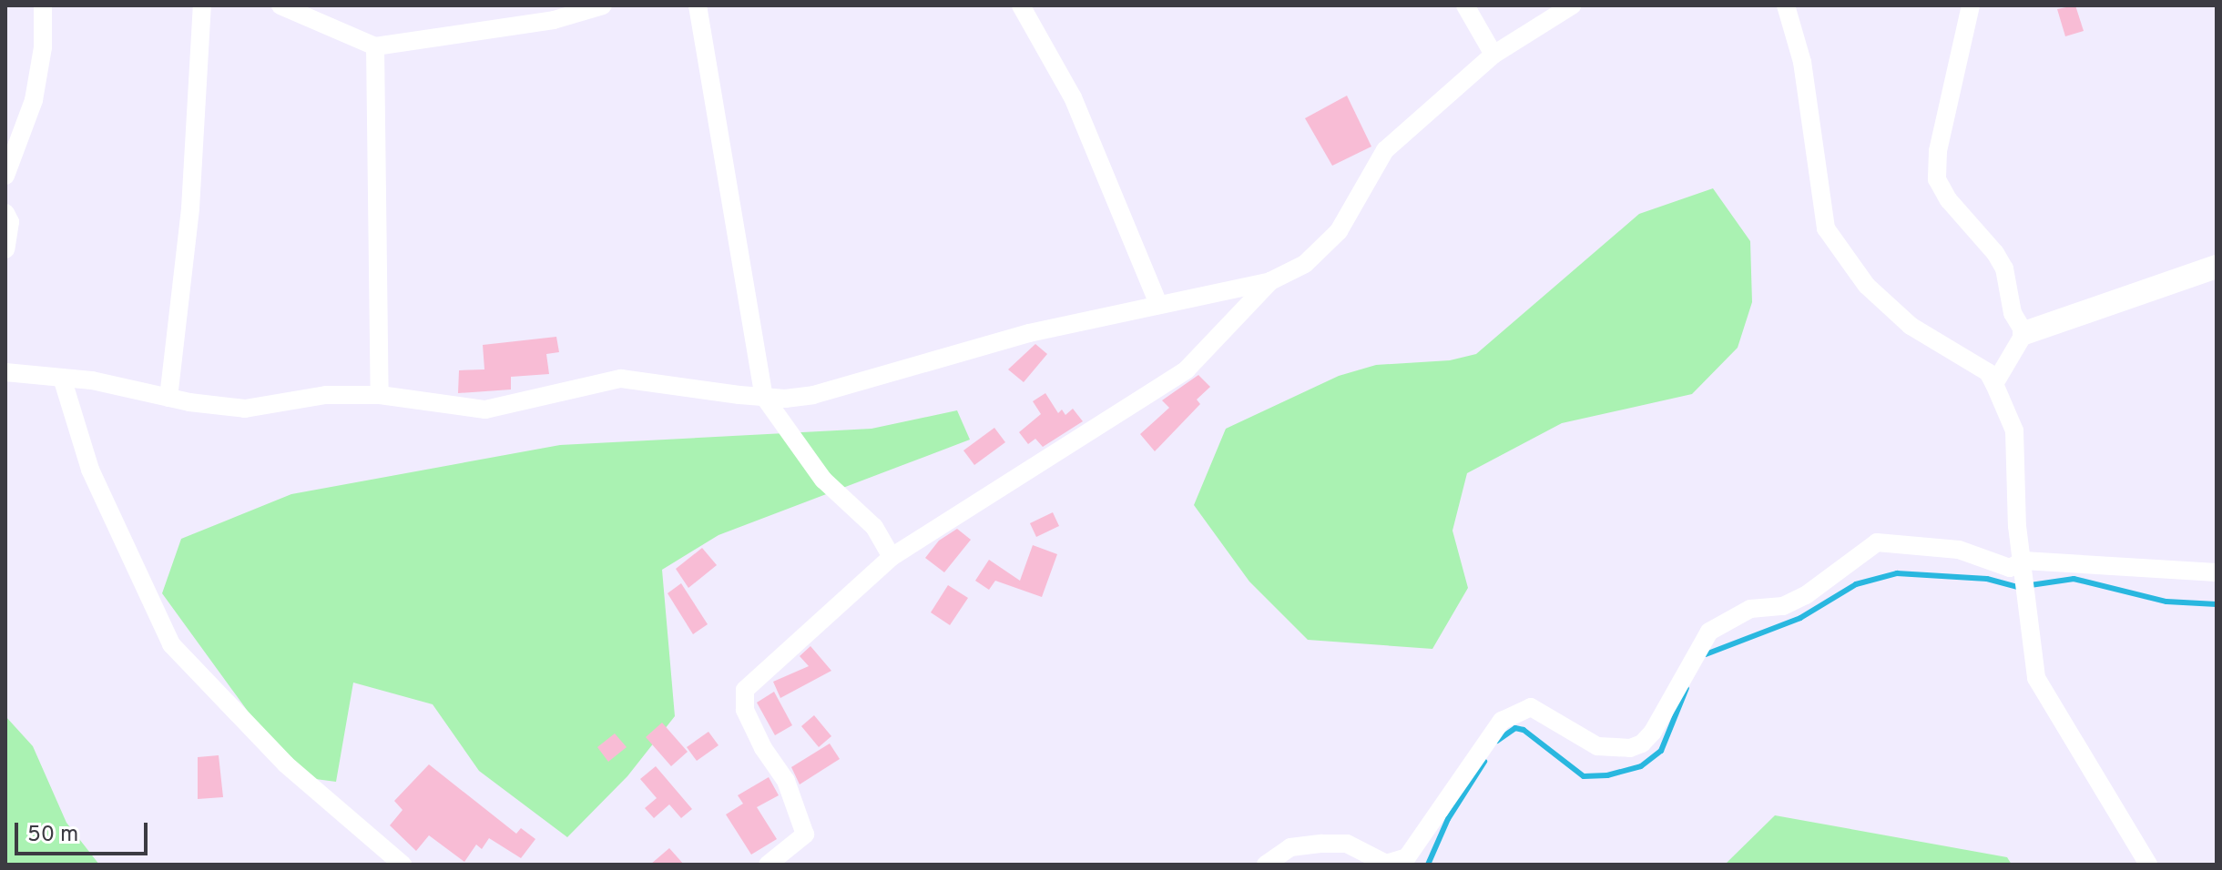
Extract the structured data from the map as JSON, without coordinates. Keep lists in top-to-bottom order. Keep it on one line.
{"scale_bar":"50 m"}
